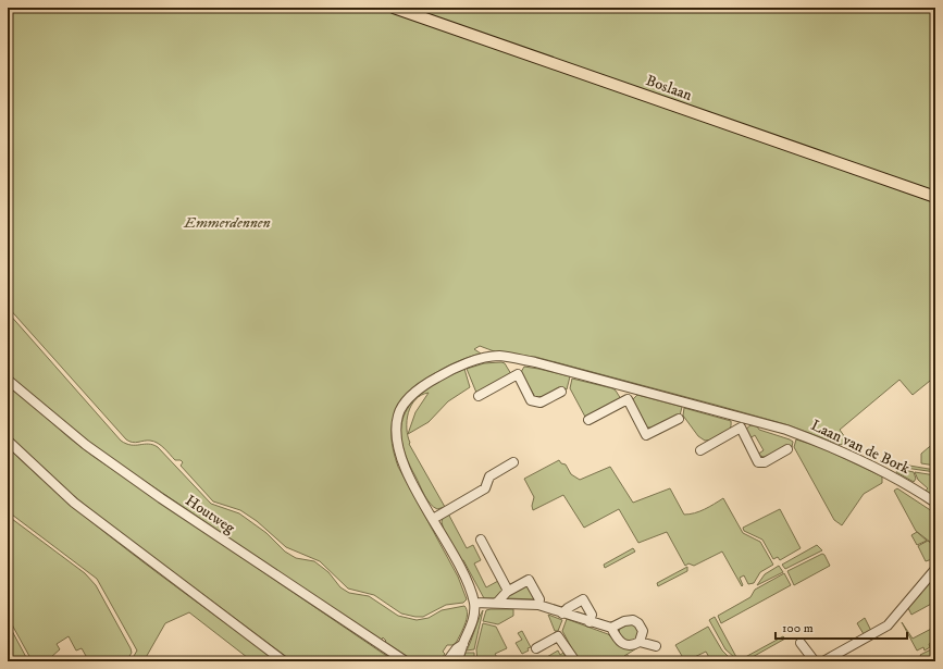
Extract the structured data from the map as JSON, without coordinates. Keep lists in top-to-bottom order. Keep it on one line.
{"streets":{"main road":["Boslaan"],"street":["Laan van de Bork","Houtweg"]},"parks":["Emmerdennen"],"scale_bar":"100 m"}
